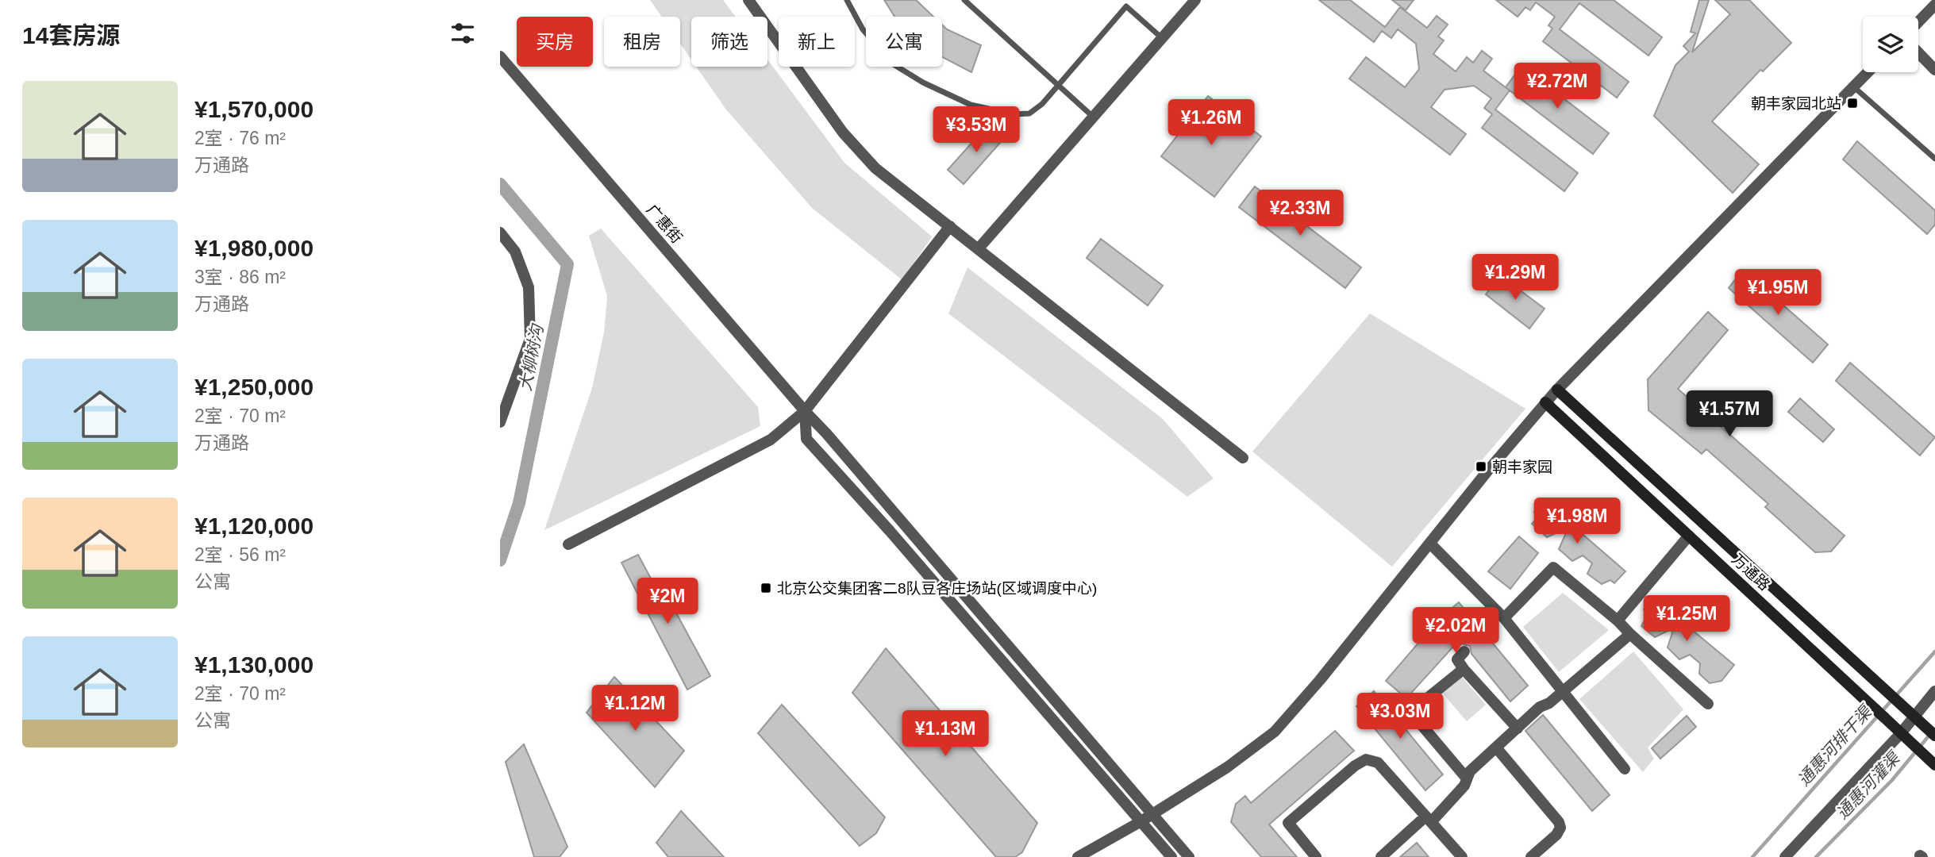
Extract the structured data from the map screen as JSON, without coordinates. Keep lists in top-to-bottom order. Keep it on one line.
{"streets":{"main road":["万通路"],"street":["广惠街"]},"water":["大柳树沟","通惠河排干渠","通惠河灌渠"],"places":{"transit":["朝丰家园北站","朝丰家园","北京公交集团客二8队豆各庄场站(区域调度中心)"]},"page":{"heading":"14套房源","chip":["买房","租房","筛选","新上","公寓"],"price":["¥2.72M","¥1.26M","¥3.53M","¥2.33M","¥1.29M","¥1.95M","¥1.57M","¥1.98M","¥2M","¥1.25M","¥2.02M","¥1.12M","¥3.03M","¥1.13M"],"list":[{"name":"¥1,570,000","note":"2室 · 76 m² · 万通路"},{"name":"¥1,980,000","note":"3室 · 86 m² · 万通路"},{"name":"¥1,250,000","note":"2室 · 70 m² · 万通路"},{"name":"¥1,120,000","note":"2室 · 56 m² · 公寓"},{"name":"¥1,130,000","note":"2室 · 70 m² · 公寓"}]}}
